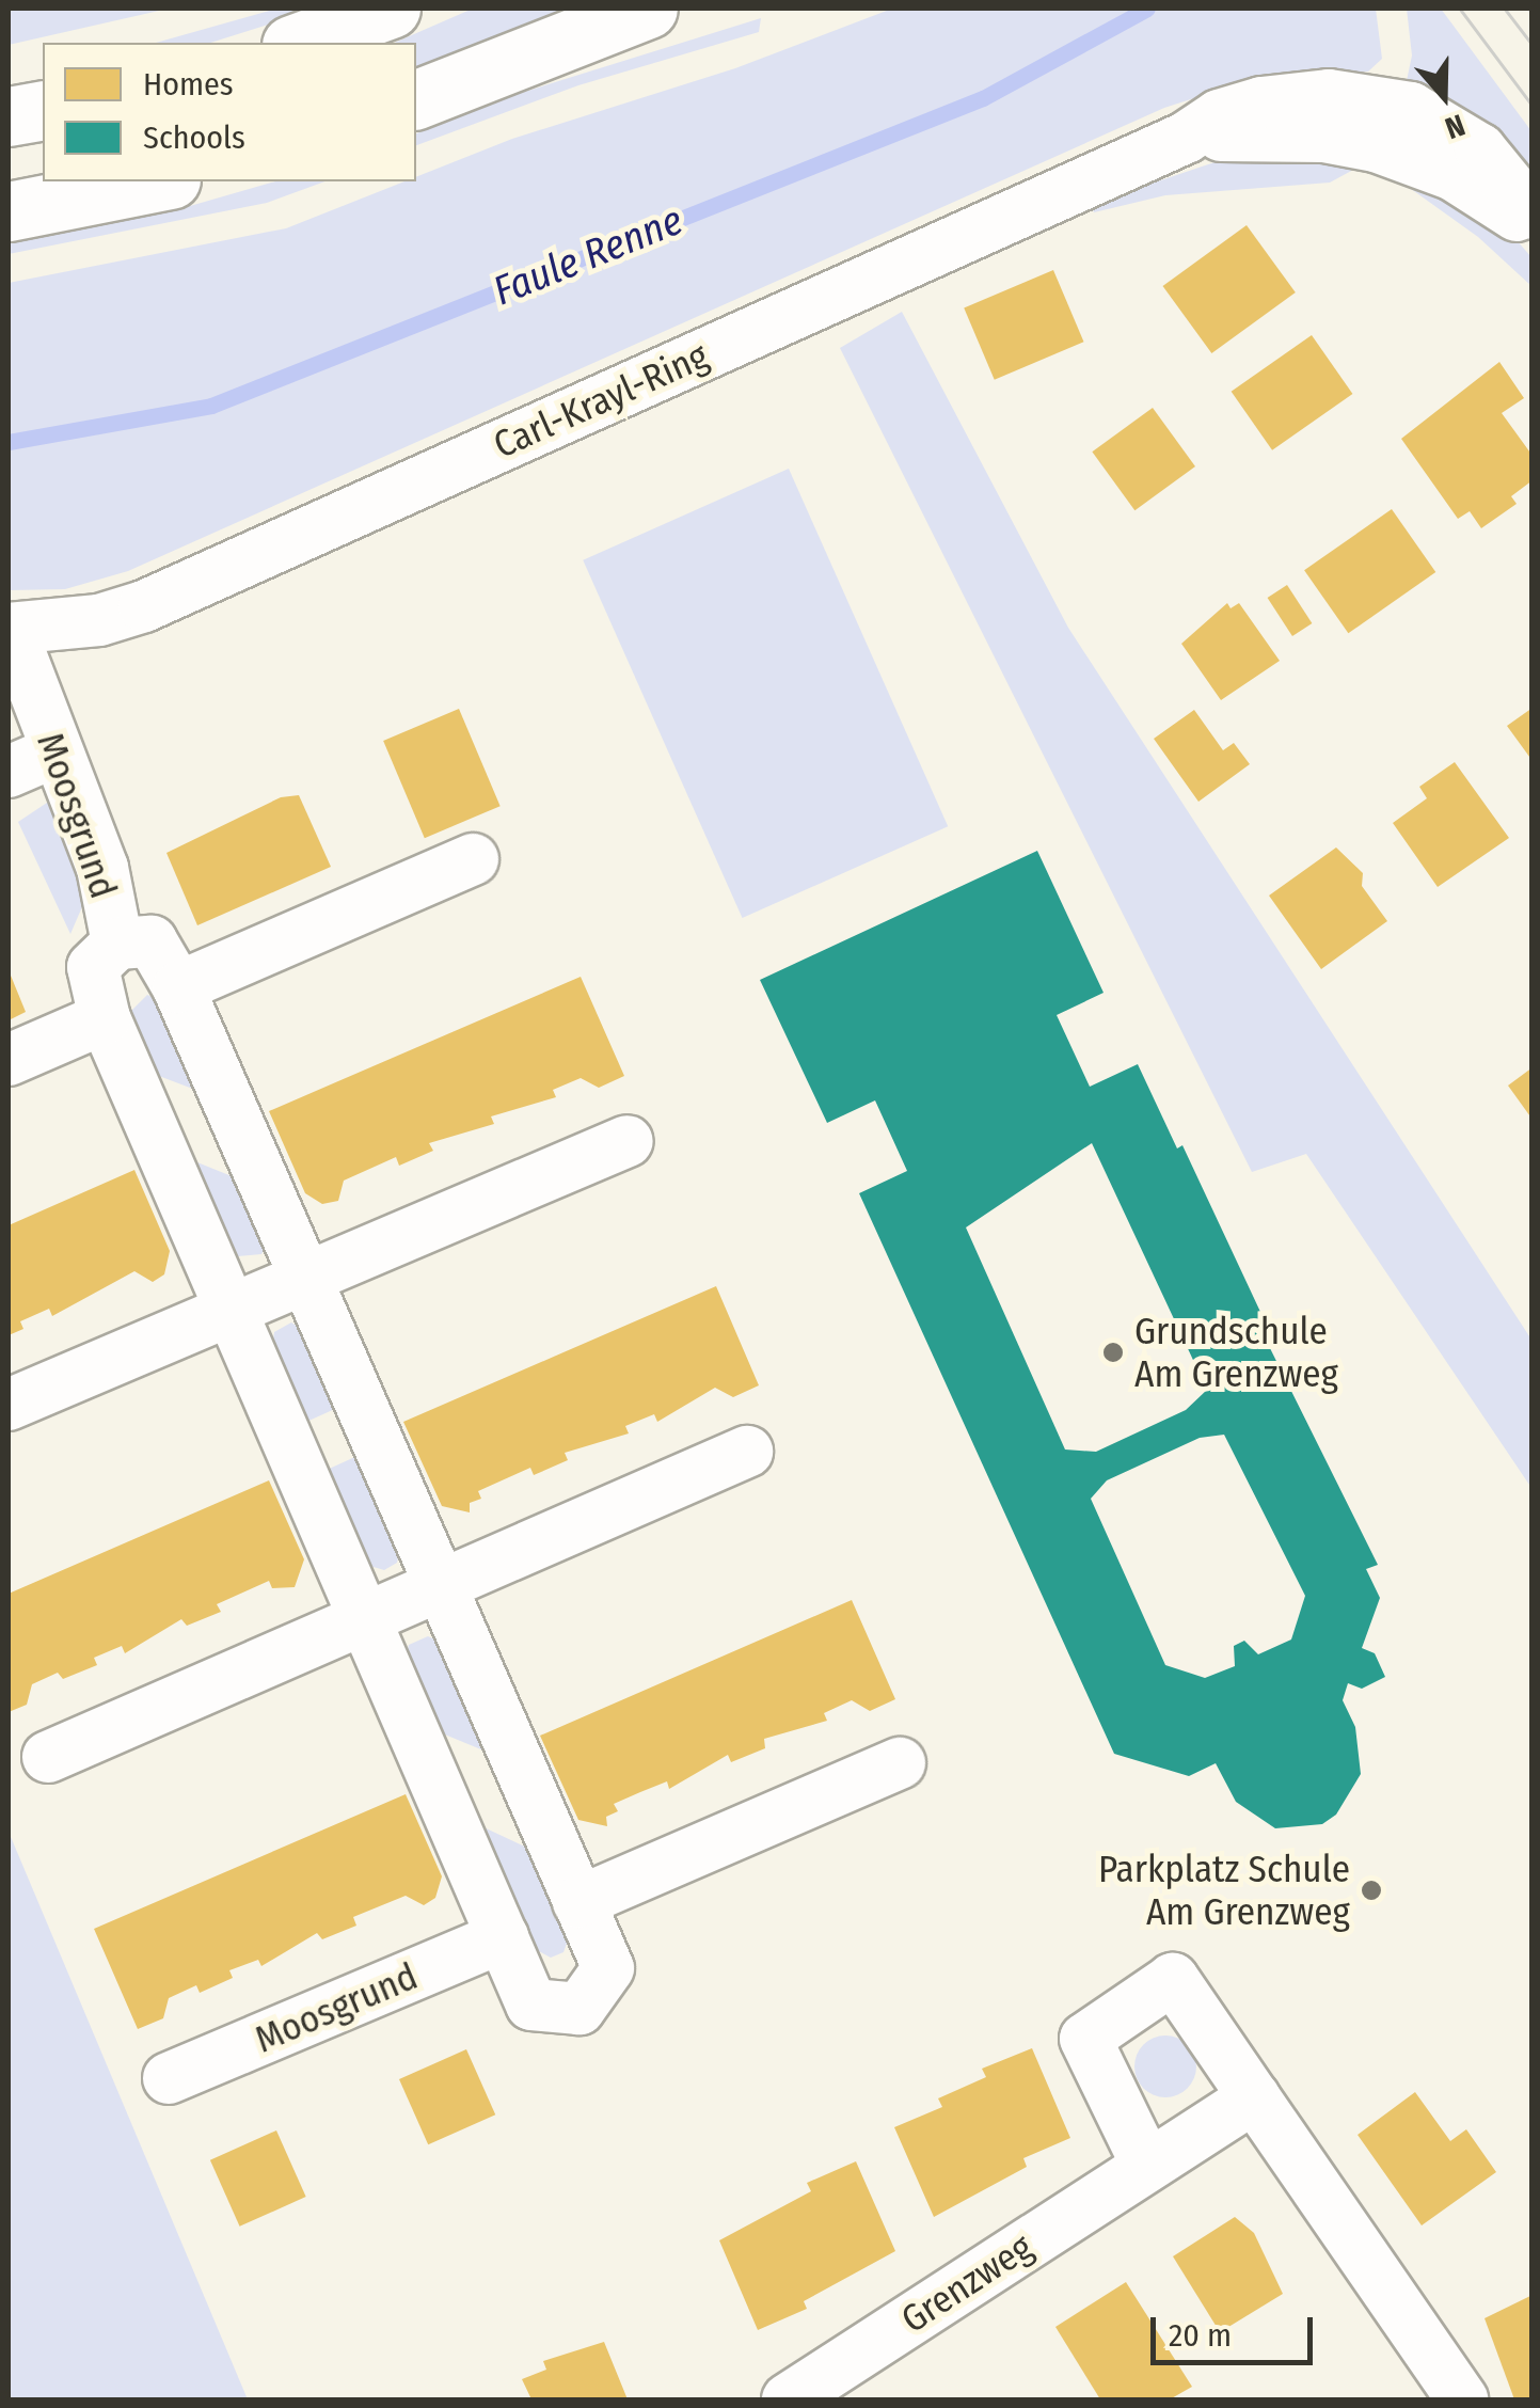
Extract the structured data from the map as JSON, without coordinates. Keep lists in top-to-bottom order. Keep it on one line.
{"streets":{"street":["Carl-Krayl-Ring","Moosgrund","Grenzweg"]},"crossings":[["Carl-Krayl-Ring","Moosgrund"]],"water":["Faule Renne"],"places":["Grundschule Am Grenzweg","Parkplatz Schule Am Grenzweg"],"legend":["Homes","Schools"],"scale_bar":"20 m","north":"bottom"}
